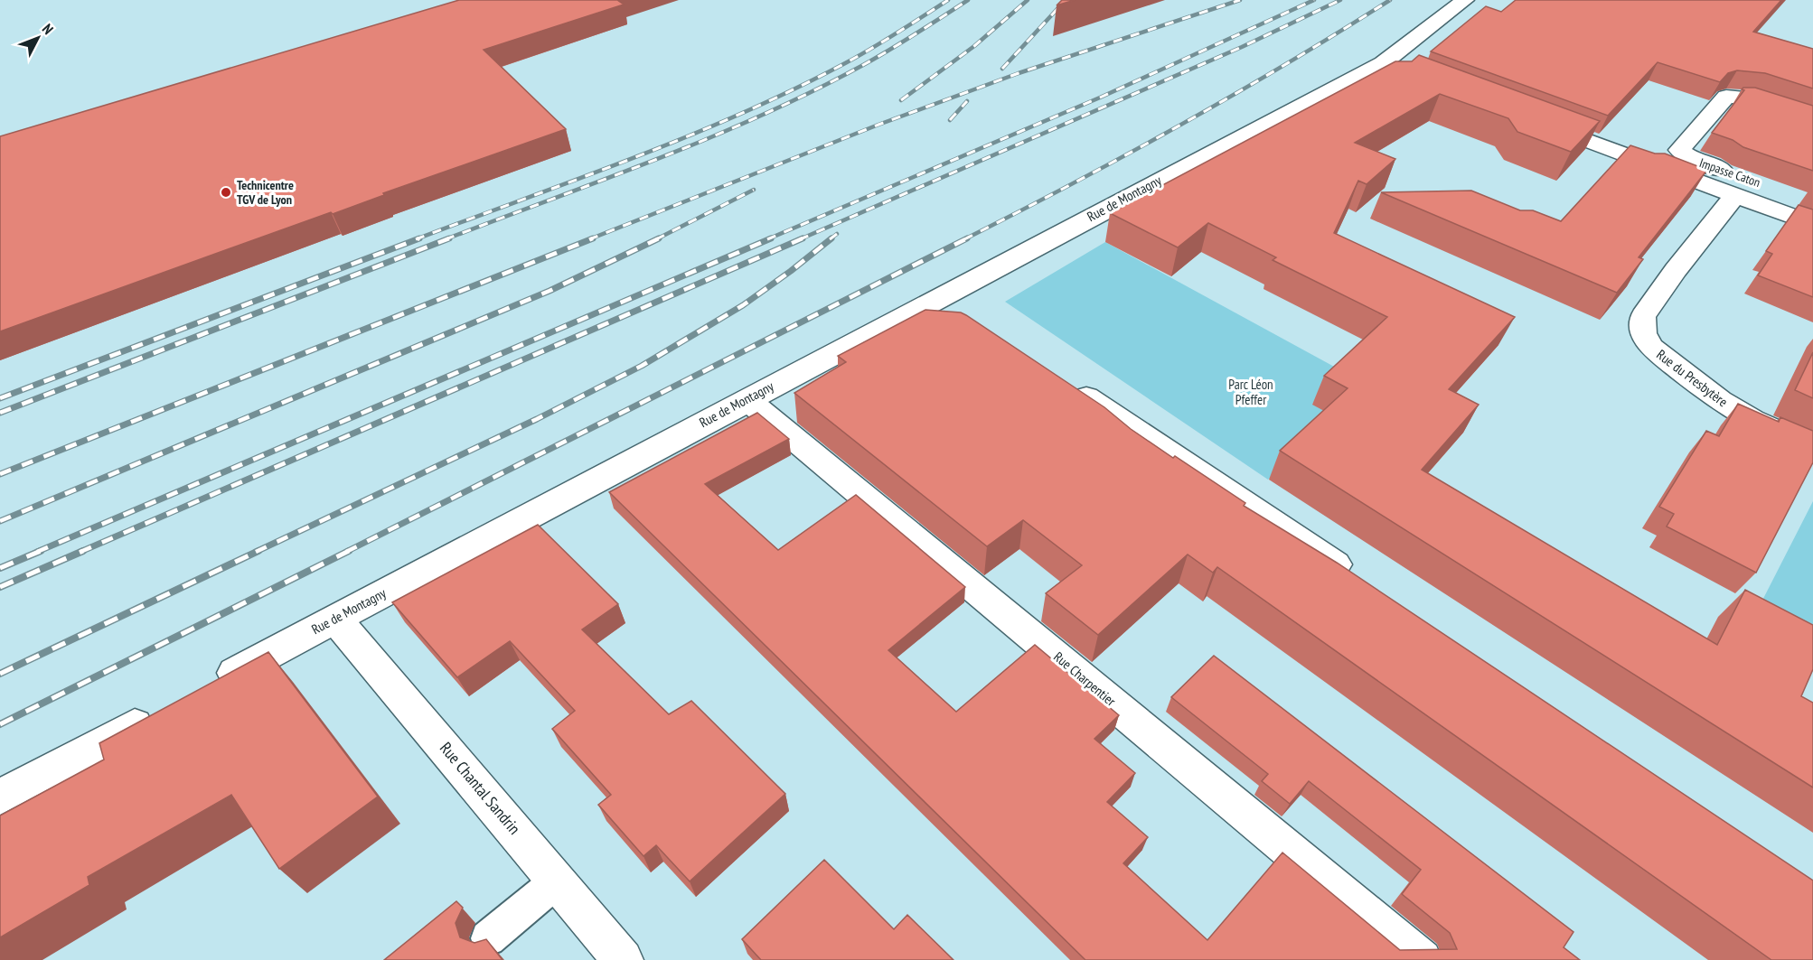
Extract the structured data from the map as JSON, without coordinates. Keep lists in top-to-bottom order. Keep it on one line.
{"streets":{"street":["Impasse Caton","Rue de Montagny","Rue du Presbytère","Rue Charpentier","Rue Chantal Sandrin"]},"crossings":[["Rue de Montagny","Rue Charpentier"],["Rue de Montagny","Rue Chantal Sandrin"]],"parks":["Parc Léon Pfeffer"],"places":["Technicentre TGV de Lyon"],"north":"top right"}
